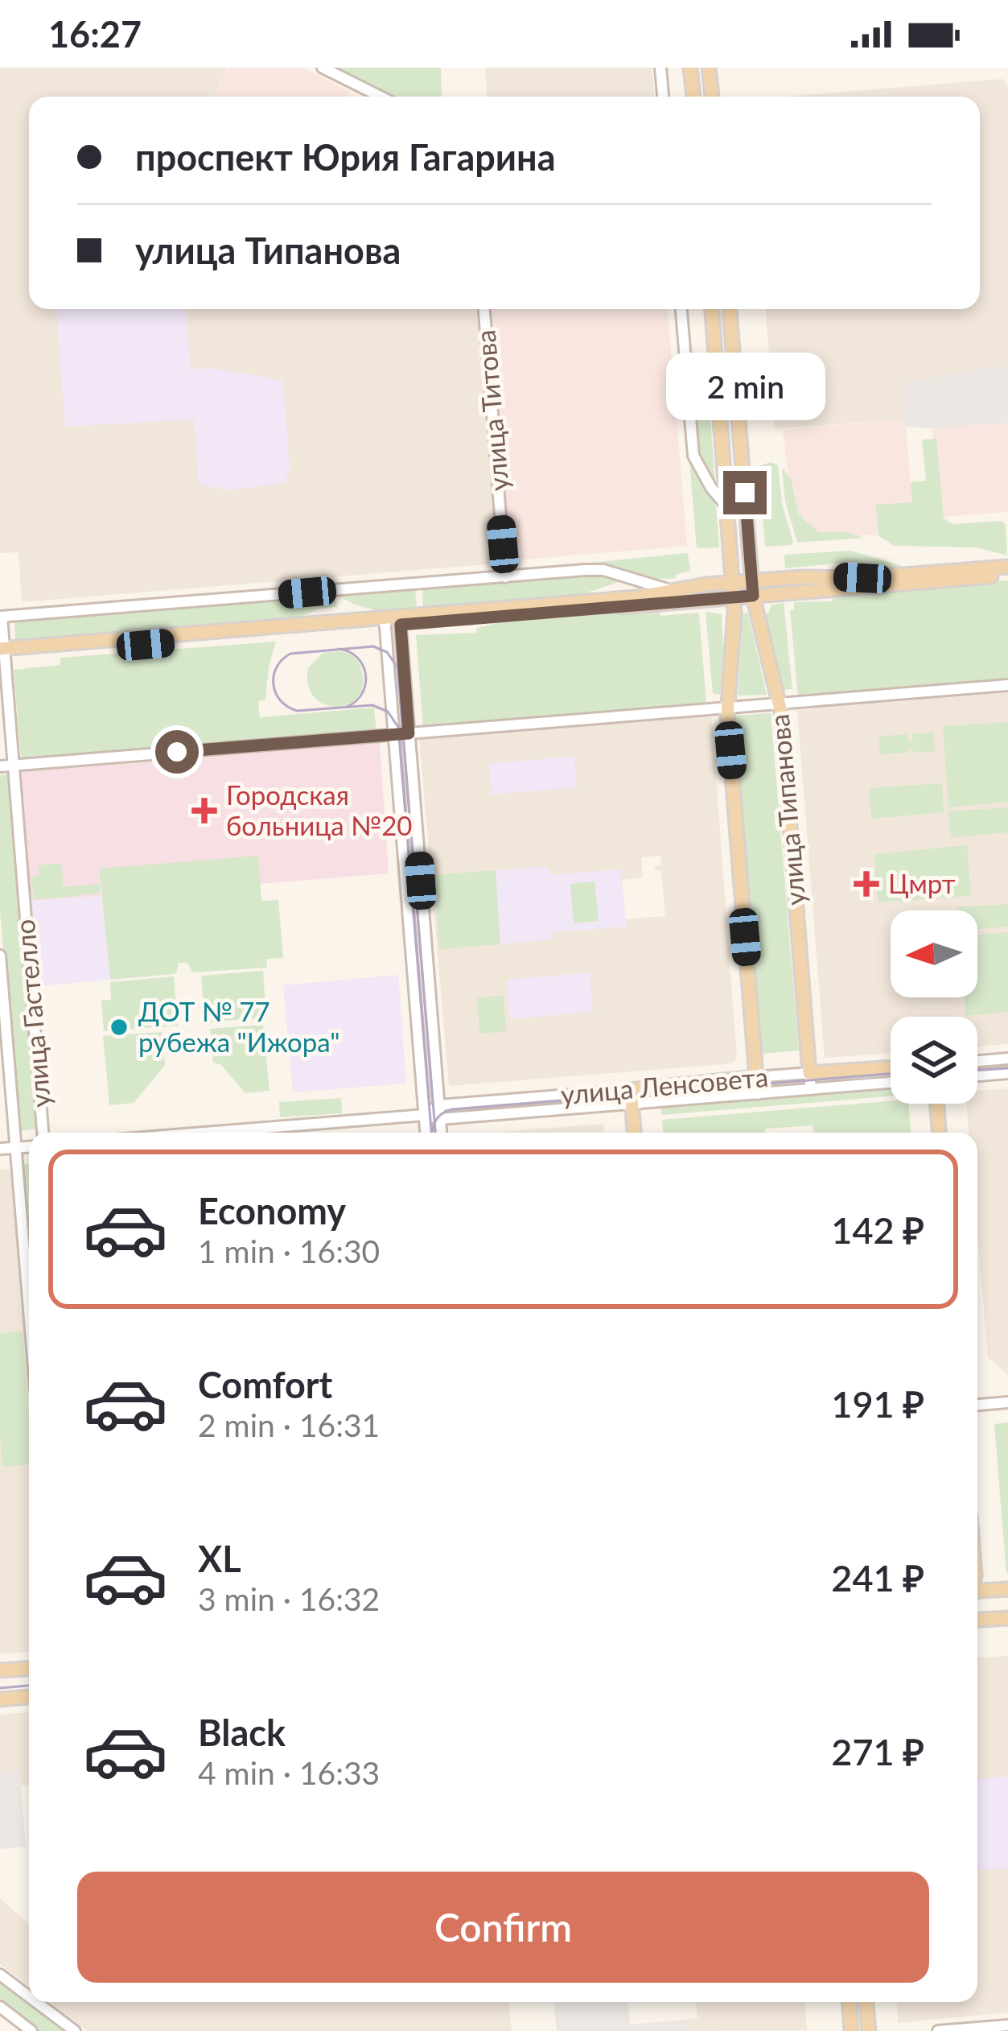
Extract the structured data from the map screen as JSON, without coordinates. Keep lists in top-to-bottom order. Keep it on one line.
{"streets":{"main road":["улица Типанова","улица Ленсовета"],"street":["улица Титова","улица Гастелло"]},"crossings":[["улица Типанова","улица Ленсовета"]],"places":{"health":["Городская больница №20","Цмрт"],"other":["ДОТ № 77 рубежа \"Ижора\""]},"north":"left","page":{"status":"16:27","banner":["проспект Юрия Гагарина","улица Типанова"],"bubble":"2 min","list":[{"name":"Economy","note":"1 min · 16:30","value":"142 ₽"},{"name":"Comfort","note":"2 min · 16:31","value":"191 ₽"},{"name":"XL","note":"3 min · 16:32","value":"241 ₽"},{"name":"Black","note":"4 min · 16:33","value":"271 ₽"}],"buttons":"Confirm"}}
